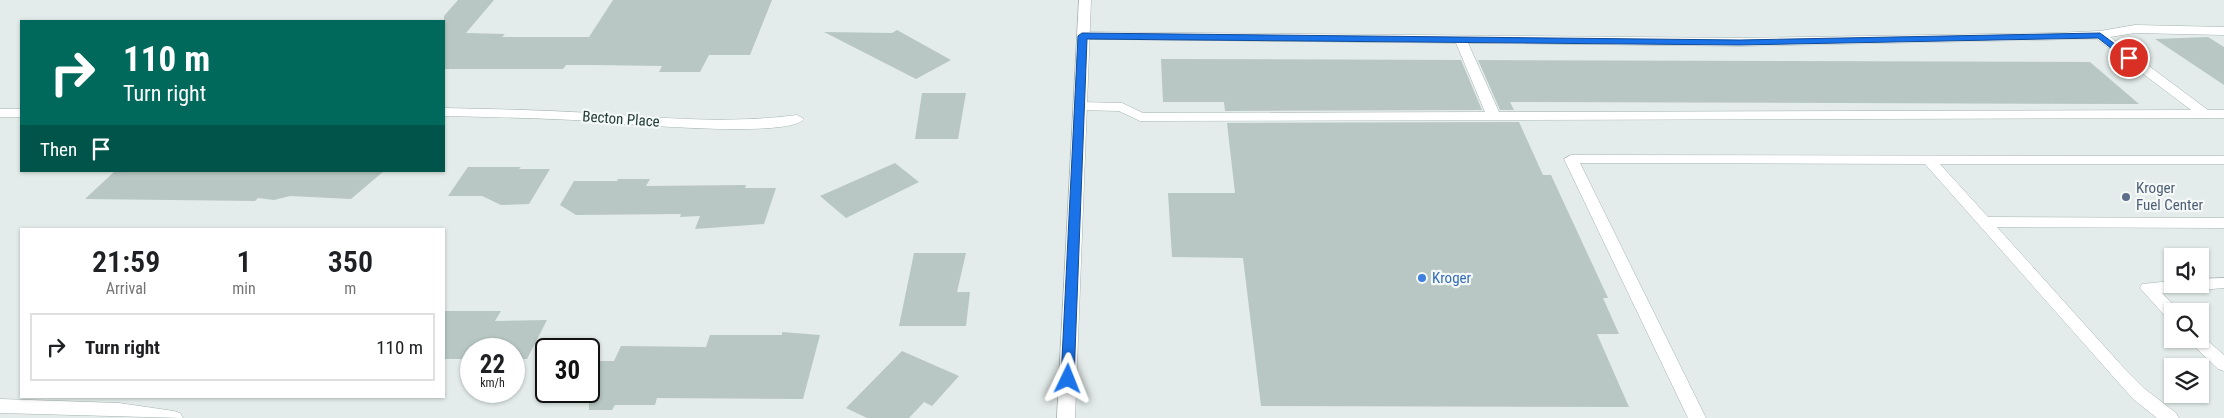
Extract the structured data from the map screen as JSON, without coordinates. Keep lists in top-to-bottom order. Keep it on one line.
{"streets":{"street":["Becton Place"]},"places":["Kroger Fuel Center","Kroger"],"page":{"turn":["110 m","Turn right"],"then":"Then","eta":["21:59","Arrival","1","min","350","m"],"list":[{"name":"Turn right","value":"110 m"}],"speed":"22 km/h","limit":"30"}}
